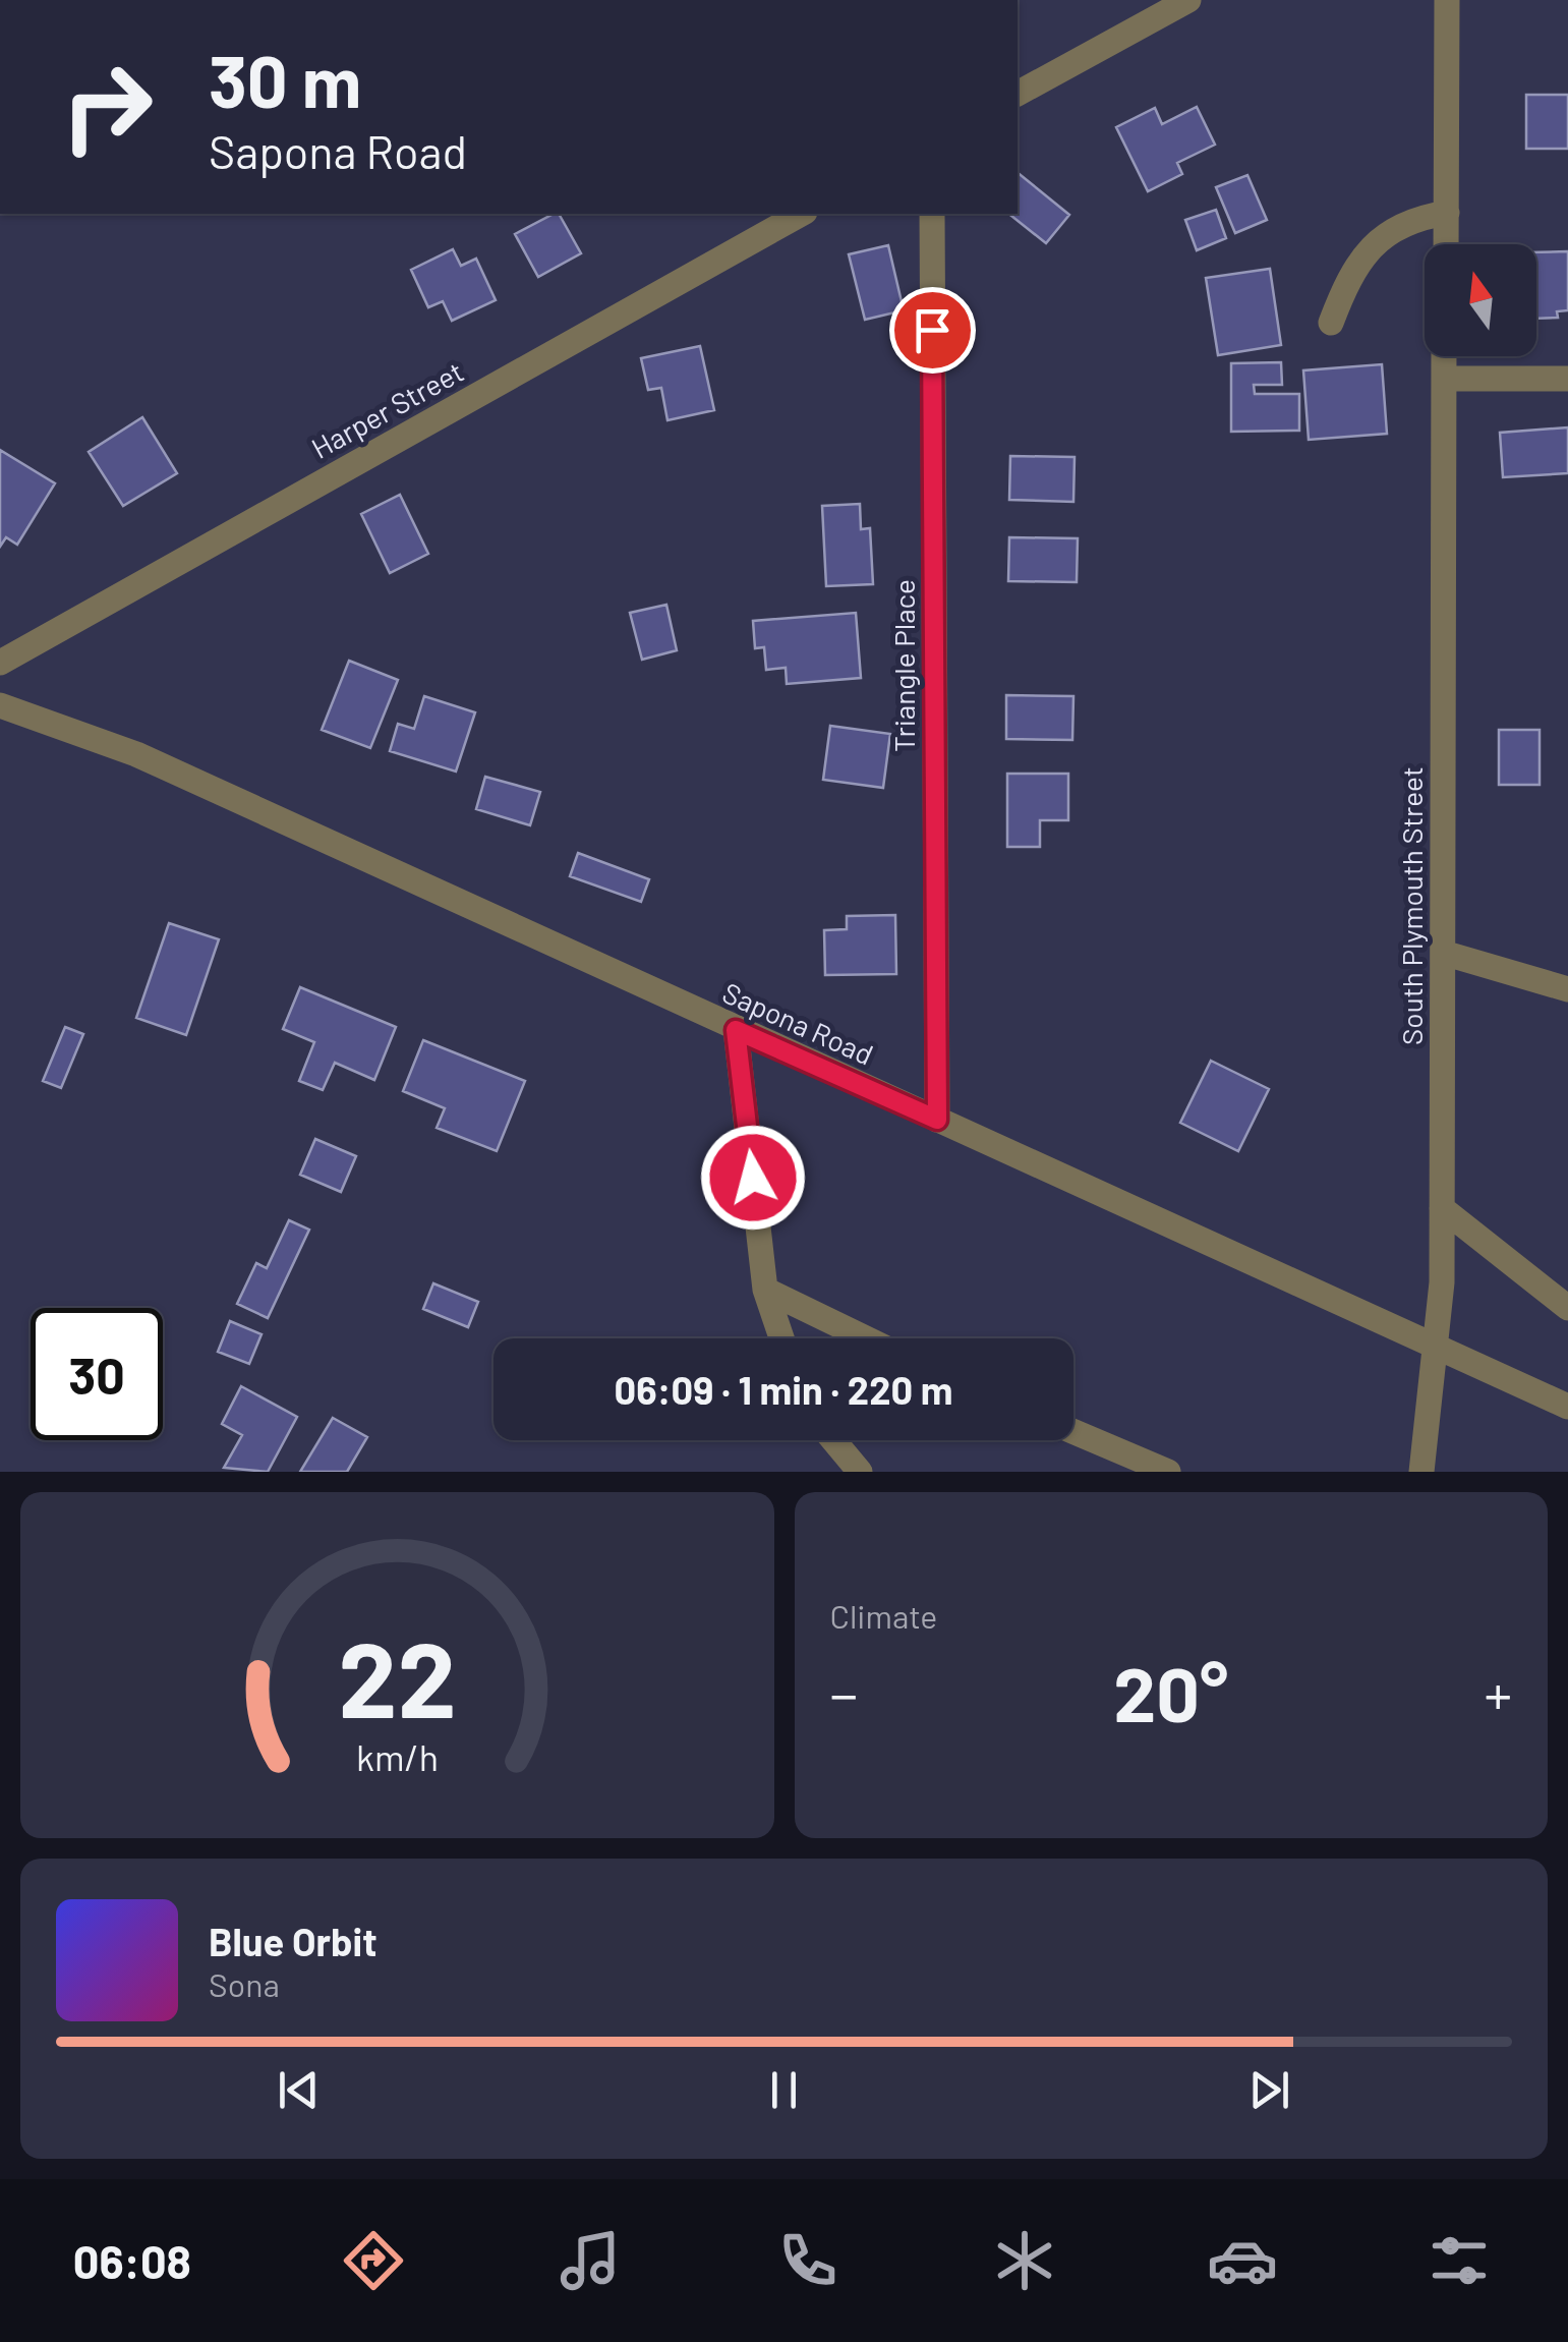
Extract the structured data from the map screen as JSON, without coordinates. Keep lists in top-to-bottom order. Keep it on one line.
{"streets":{"street":["Harper Street","Triangle Place","South Plymouth Street","Sapona Road"]},"crossings":[["Triangle Place","Sapona Road"],["South Plymouth Street","Sapona Road"]],"north":"top","page":{"turn":["30 m","Sapona Road"],"limit":"30","trip":"06:09 · 1 min · 220 m","tile":"Climate","heat":["−","20°","+"],"song":["Blue Orbit","Sona"],"tabs":"06:08","gauge":["22","km/h"]}}
